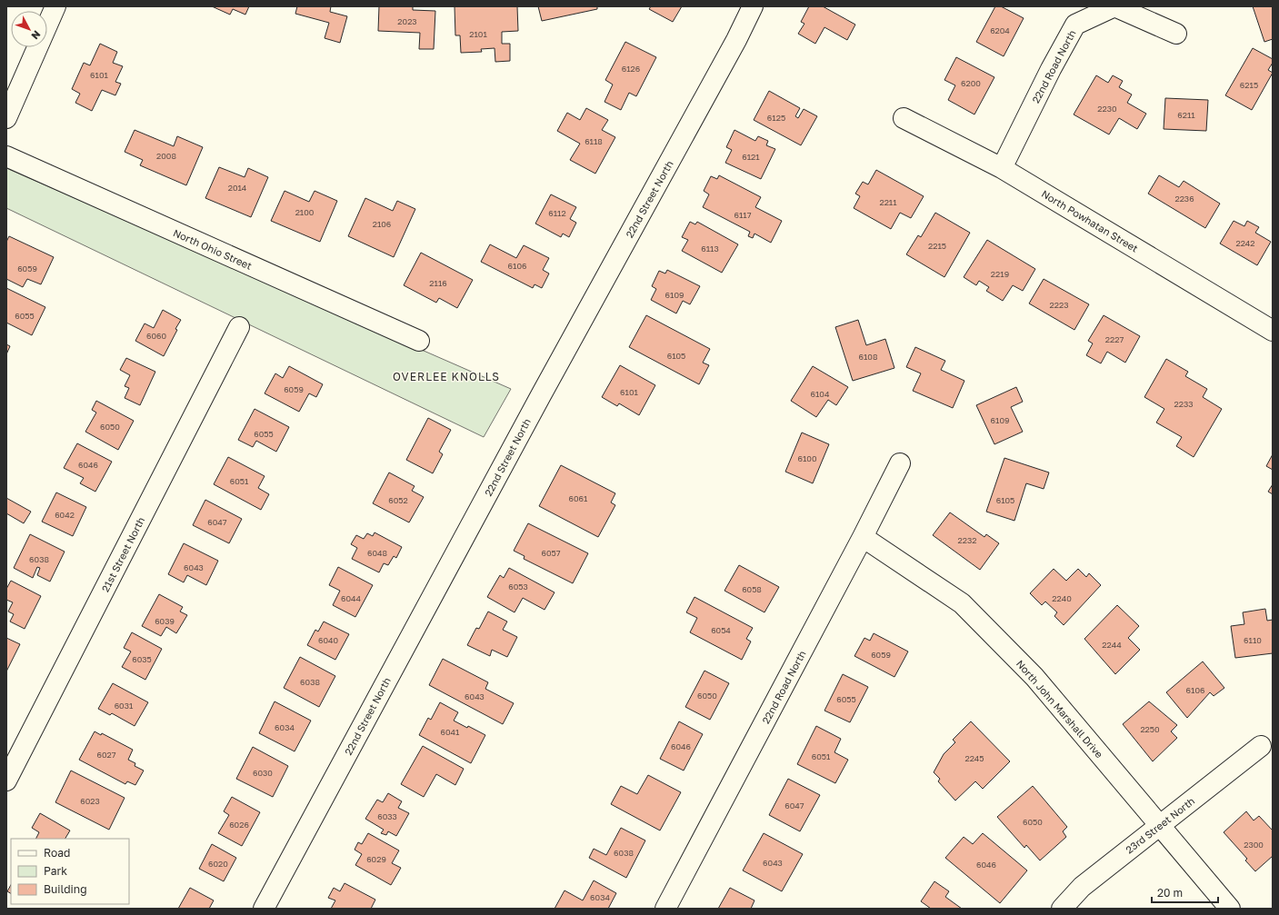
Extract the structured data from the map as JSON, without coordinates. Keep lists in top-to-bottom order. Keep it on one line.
{"streets":{"street":["22nd Road North","22nd Street North","North Powhatan Street","North Ohio Street","21st Street North","North John Marshall Drive","23rd Street North"]},"crossings":[["22nd Road North","North Powhatan Street"],["22nd Road North","North John Marshall Drive"],["North John Marshall Drive","23rd Street North"]],"districts":["OVERLEE KNOLLS"],"house_numbers":["2023","6204","2101","6126","6101","6200","6215","2230","6211","6125","6118","2008","6121","2014","2236","2211","2100","6112","6117","2106","2242","2215","6113","6106","6059","2219","2116","6109","2223","6055","6060","2227","6105","6108","6059","6101","6104","2233","6109","6050","6055","6100","6046","6051","6061","6052","6105","6042","6047","2232","6048","6057","6038","6043","6053","6058","6044","2240","6039","6054","6040","6110","2244","6059","6035","6038","6106","6050","6043","6055","6031","6034","2250","6041","6046","6027","6051","2245","6030","6023","6047","6033","6050","6026","2300","6038","6029","6043","6020","6046","6034"],"legend":["Road","Park","Building"],"scale_bar":"20 m","north":"bottom right"}
